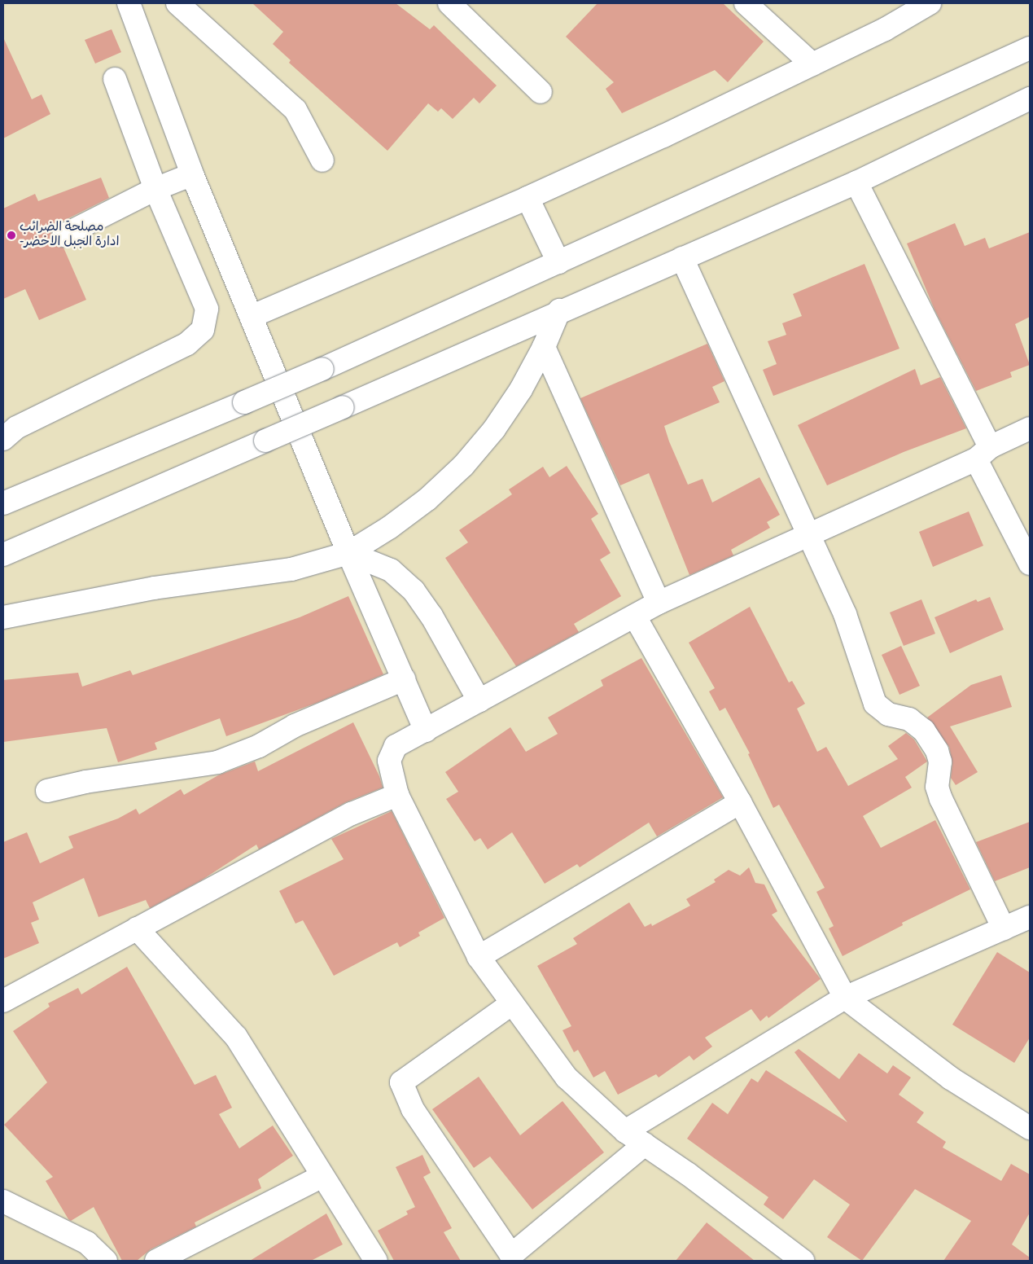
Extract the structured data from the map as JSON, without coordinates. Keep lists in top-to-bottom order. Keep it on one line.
{"places":["مصلحة الضرائب -ادارة الجبل الاخضر"]}
